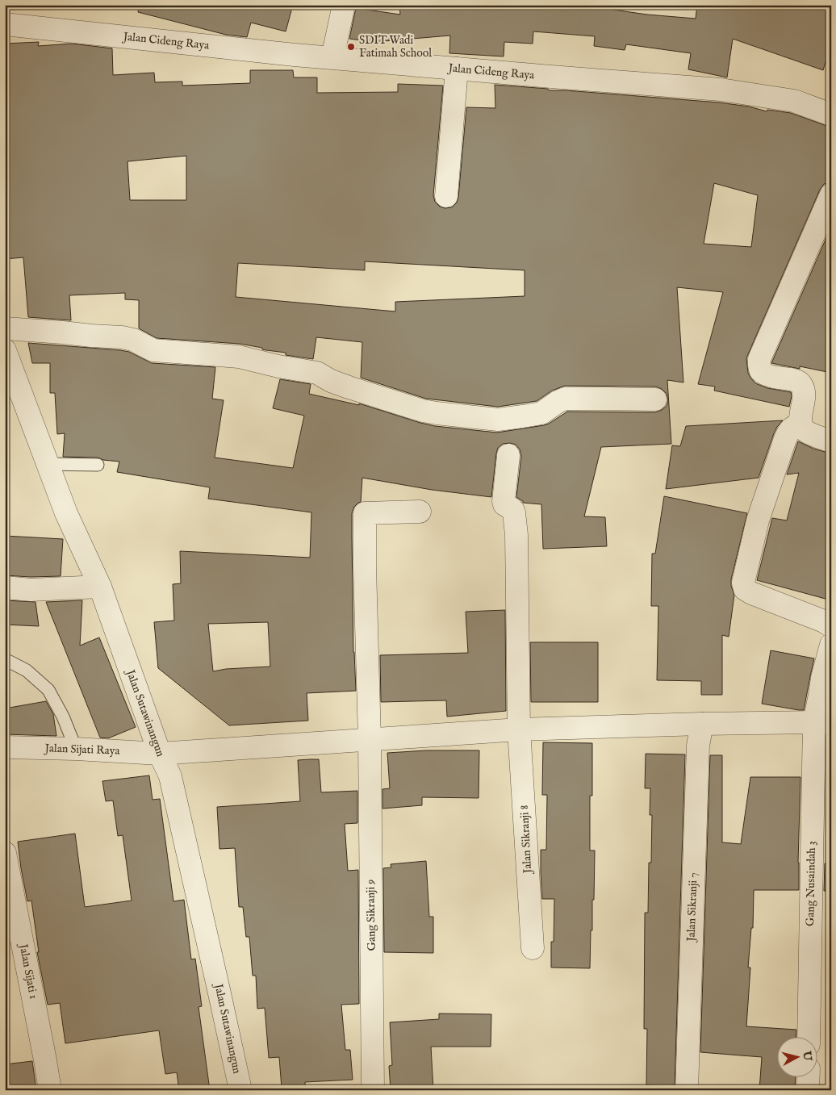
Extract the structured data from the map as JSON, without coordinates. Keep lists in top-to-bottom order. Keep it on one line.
{"streets":{"street":["Jalan Cideng Raya","Jalan Sutawinangun","Jalan Sijati Raya","Jalan Sikranji 8","Gang Nusaindah 3","Jalan Sikranji 7","Gang Sikranji 9","Jalan Sijati 1"]},"crossings":[["Jalan Sutawinangun","Jalan Sijati Raya"],["Jalan Sijati Raya","Jalan Sikranji 8"],["Jalan Sijati Raya","Gang Nusaindah 3"],["Jalan Sijati Raya","Jalan Sikranji 7"],["Jalan Sijati Raya","Gang Sikranji 9"]],"places":["SDIT Wadi Fatimah School"],"north":"right"}
